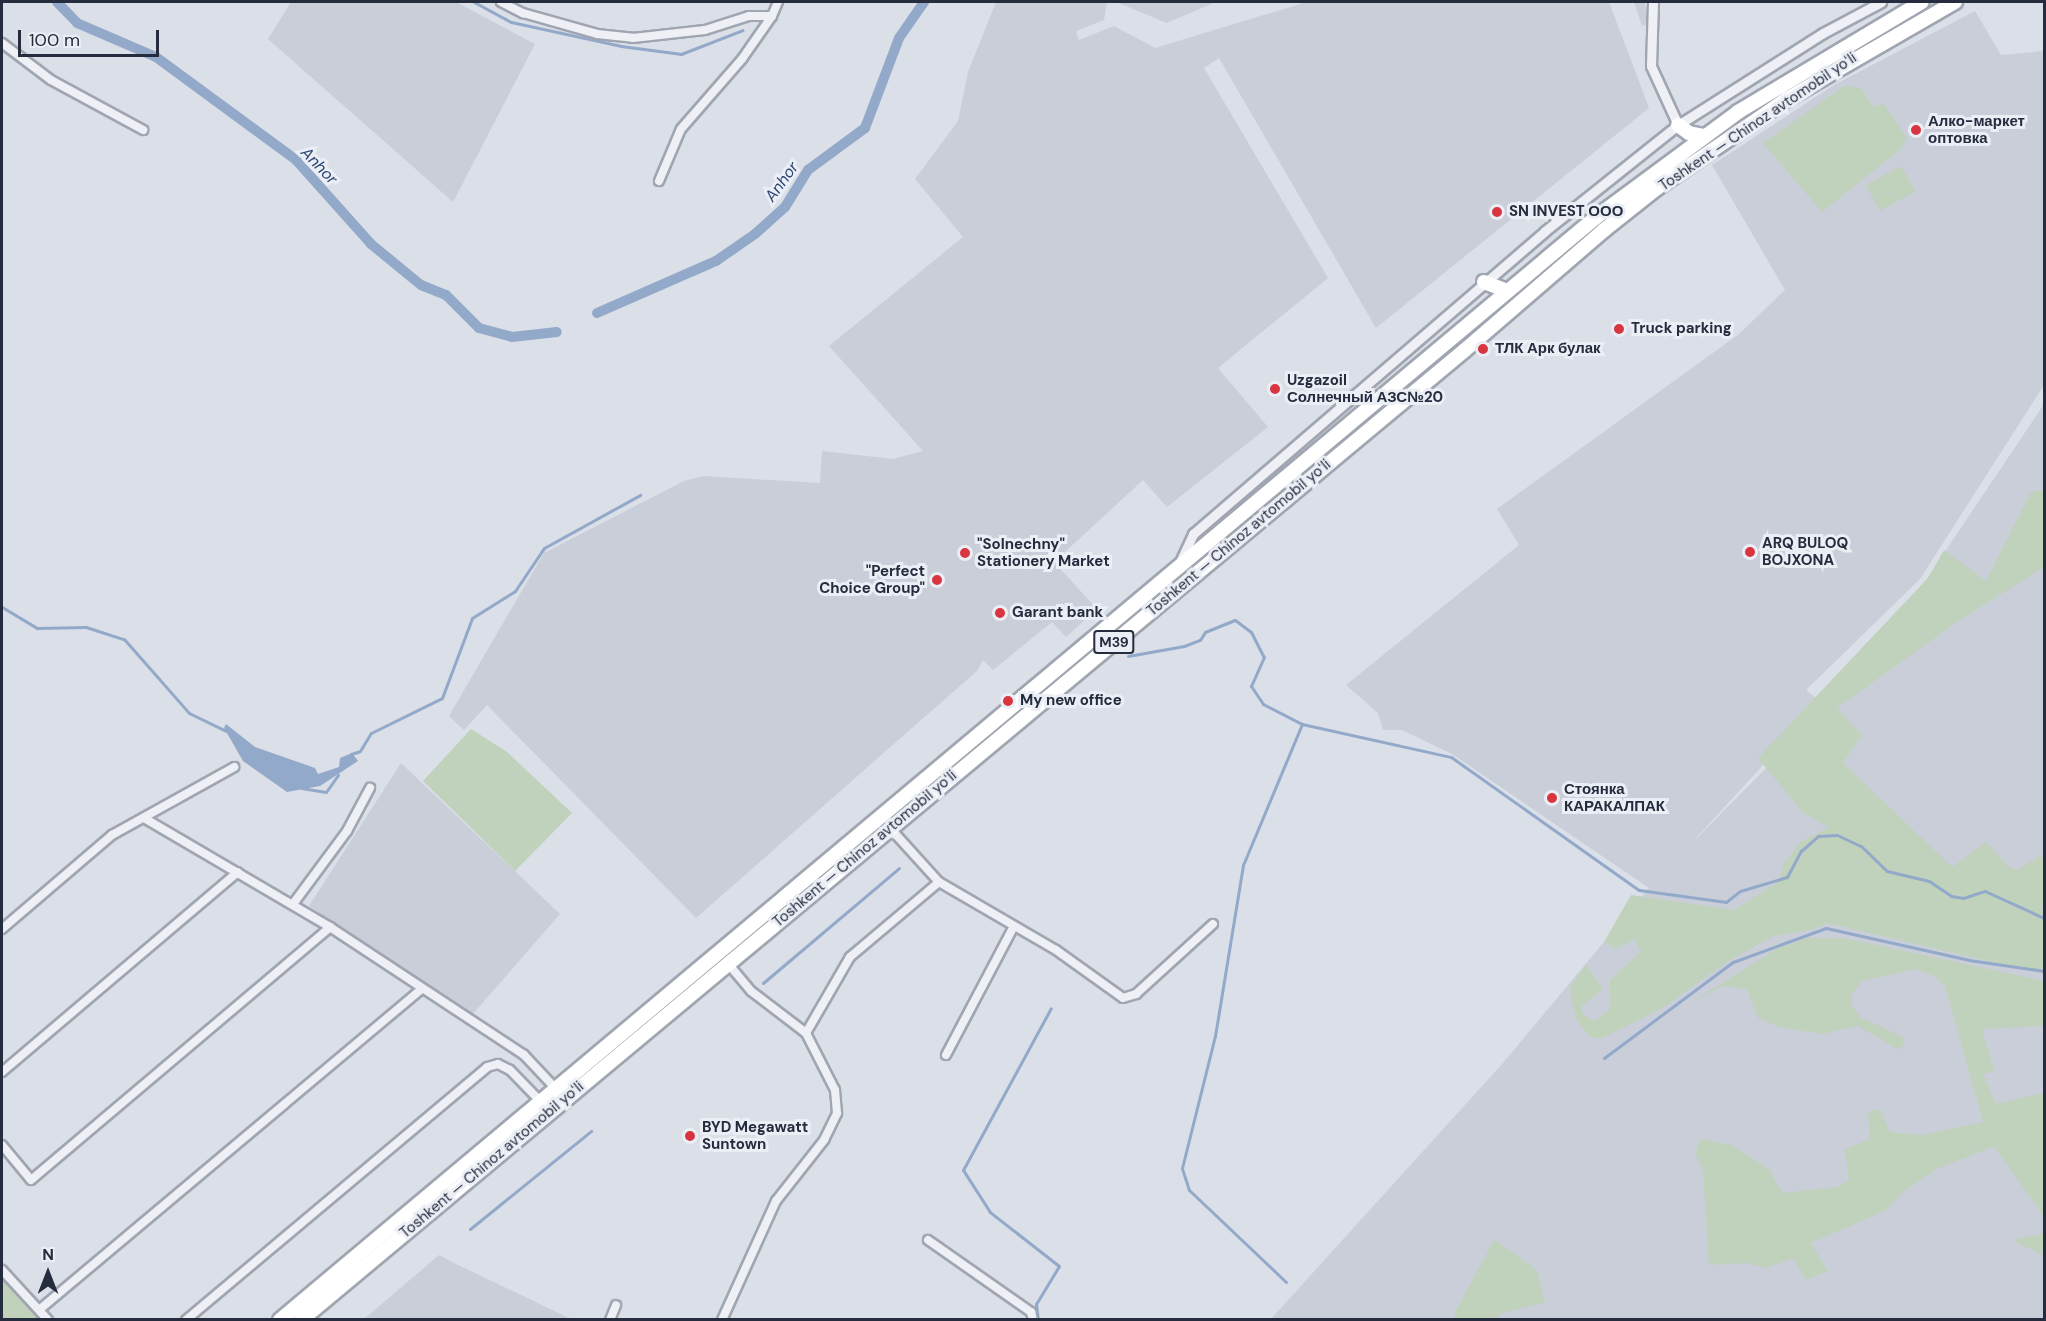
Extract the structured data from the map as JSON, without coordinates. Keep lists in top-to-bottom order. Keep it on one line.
{"streets":{"highway":["Toshkent — Chinoz avtomobil yoʻli","M39"]},"crossings":[["Toshkent — Chinoz avtomobil yoʻli","M39"]],"water":["Anhor"],"places":["Алко-маркет оптовка","SN INVEST ООО","Truck parking","ТЛК Арк булак","Uzgazoil Солнечный АЗС№20","ARQ BULOQ BOJXONA","\"Solnechny\" Stationery Market","\"Perfect Choice Group\"","Garant bank","My new office","Стоянка КАРАКАЛПАК","BYD Megawatt Suntown"],"scale_bar":"100 m","north":"top"}
